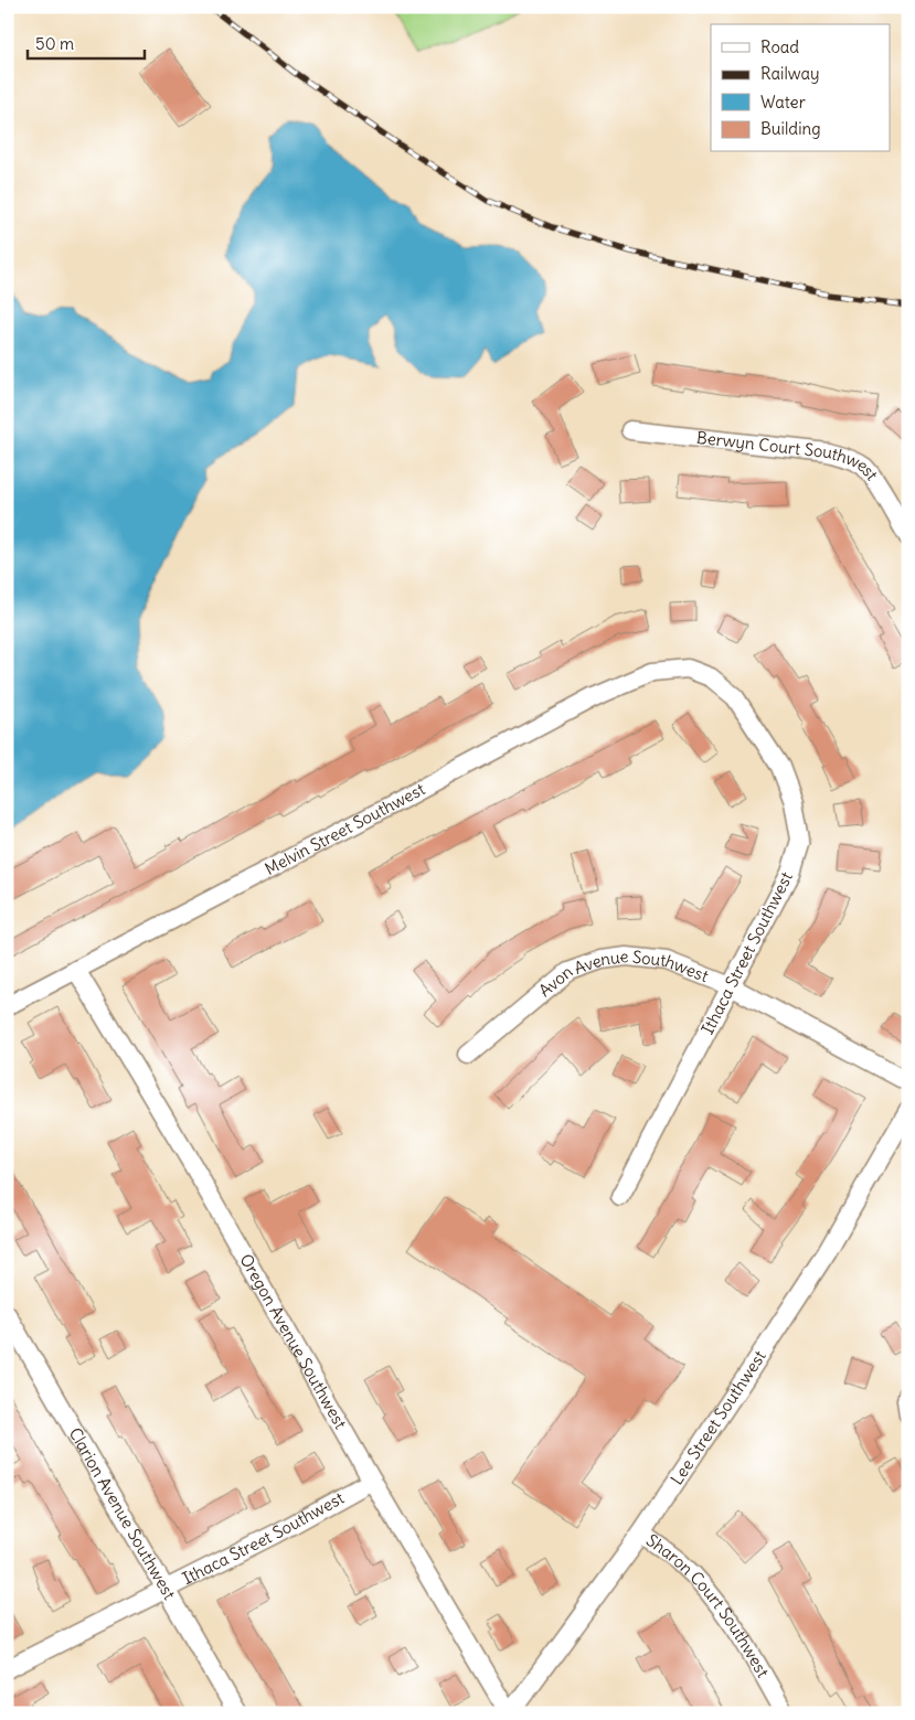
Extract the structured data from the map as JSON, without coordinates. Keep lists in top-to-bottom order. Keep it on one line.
{"streets":{"street":["Berwyn Court Southwest","Melvin Street Southwest","Ithaca Street Southwest","Avon Avenue Southwest","Oregon Avenue Southwest","Lee Street Southwest","Clarion Avenue Southwest","Sharon Court Southwest"]},"crossings":[["Melvin Street Southwest","Ithaca Street Southwest"],["Melvin Street Southwest","Oregon Avenue Southwest"],["Ithaca Street Southwest","Avon Avenue Southwest"],["Ithaca Street Southwest","Oregon Avenue Southwest"],["Ithaca Street Southwest","Clarion Avenue Southwest"],["Oregon Avenue Southwest","Lee Street Southwest"],["Lee Street Southwest","Sharon Court Southwest"]],"legend":["Road","Railway","Water","Building"],"scale_bar":"50 m"}
